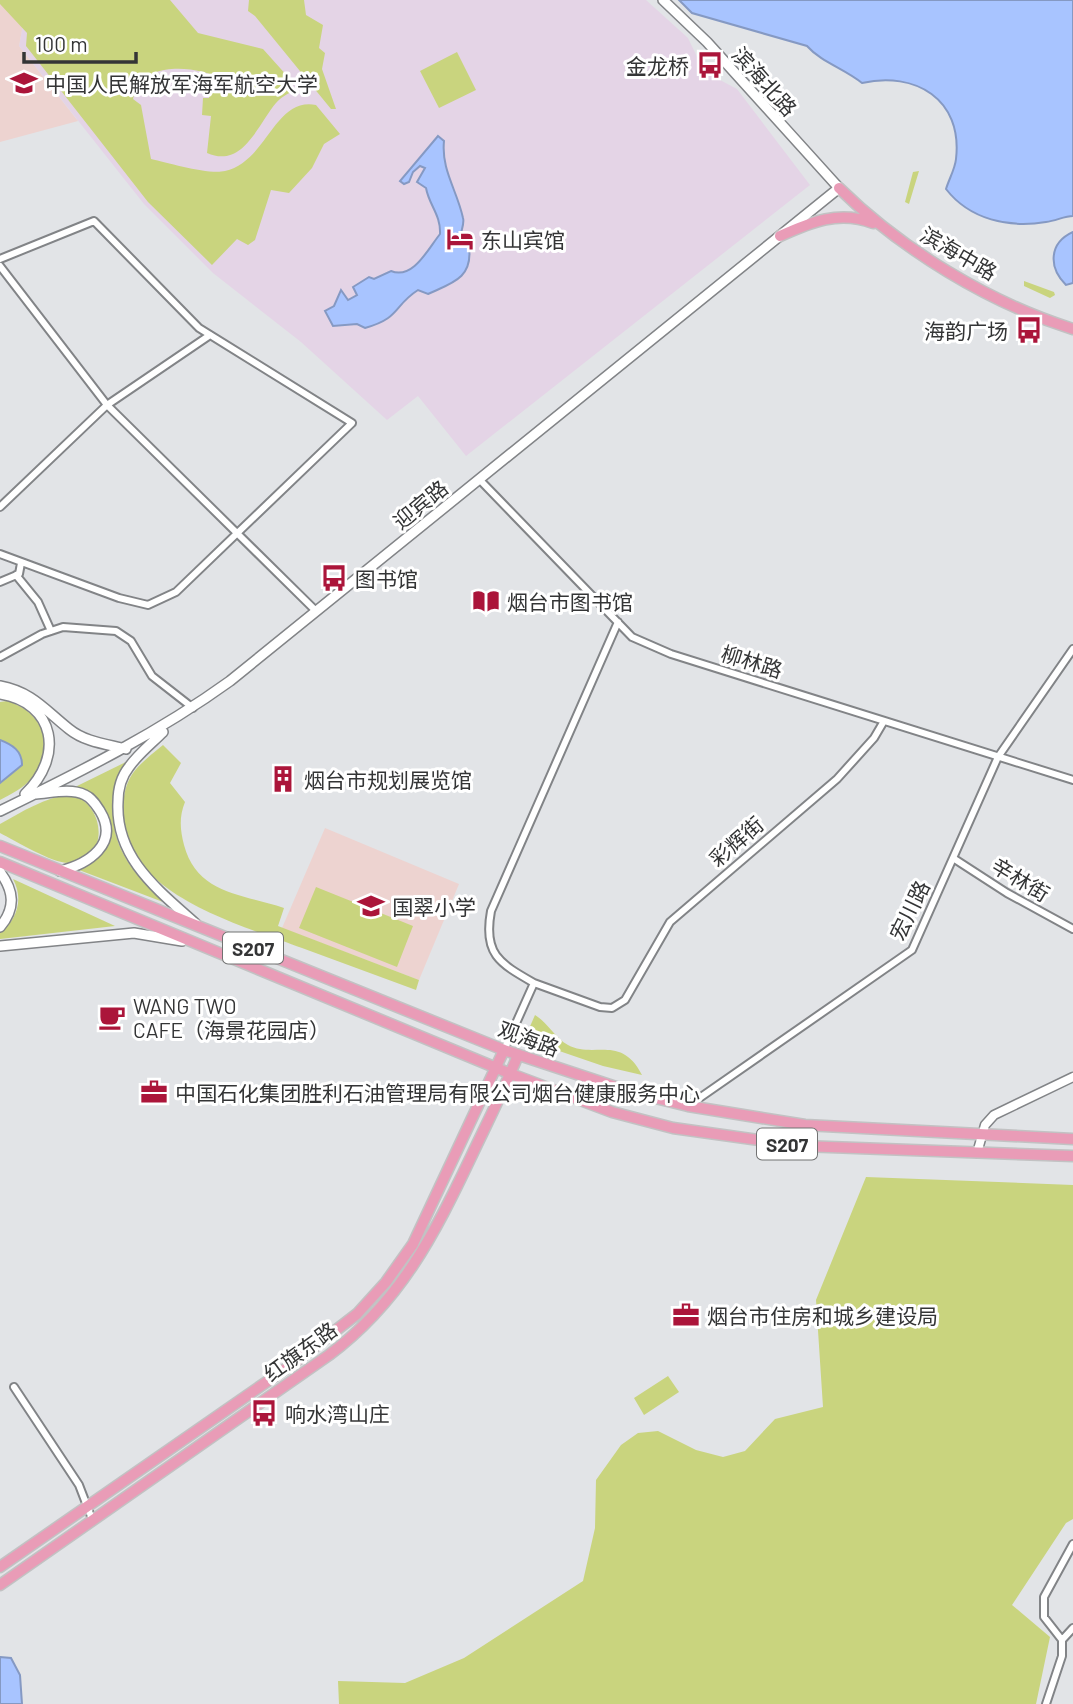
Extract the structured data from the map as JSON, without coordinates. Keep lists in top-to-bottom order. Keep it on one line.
{"streets":{"main road":["滨海北路","滨海中路","迎宾路","S207","观海路","红旗东路"],"street":["柳林路","彩辉街","辛林街","宏川路"]},"crossings":[["滨海北路","滨海中路"],["滨海北路","迎宾路"],["滨海中路","迎宾路"],["迎宾路","柳林路"],["柳林路","彩辉街"],["柳林路","宏川路"],["辛林街","宏川路"],["宏川路","观海路"],["S207","观海路"],["S207","红旗东路"],["观海路","红旗东路"]],"places":{"bus stop":["金龙桥","海韵广场","图书馆","响水湾山庄"],"school or university":["中国人民解放军海军航空大学","国翠小学"],"hotel":["东山宾馆"],"library":["烟台市图书馆"],"building":["烟台市规划展览馆"],"cafe":["WANG TWO CAFE（海景花园店）"],"office":["中国石化集团胜利石油管理局有限公司烟台健康服务中心","烟台市住房和城乡建设局"]},"scale_bar":"100 m"}
